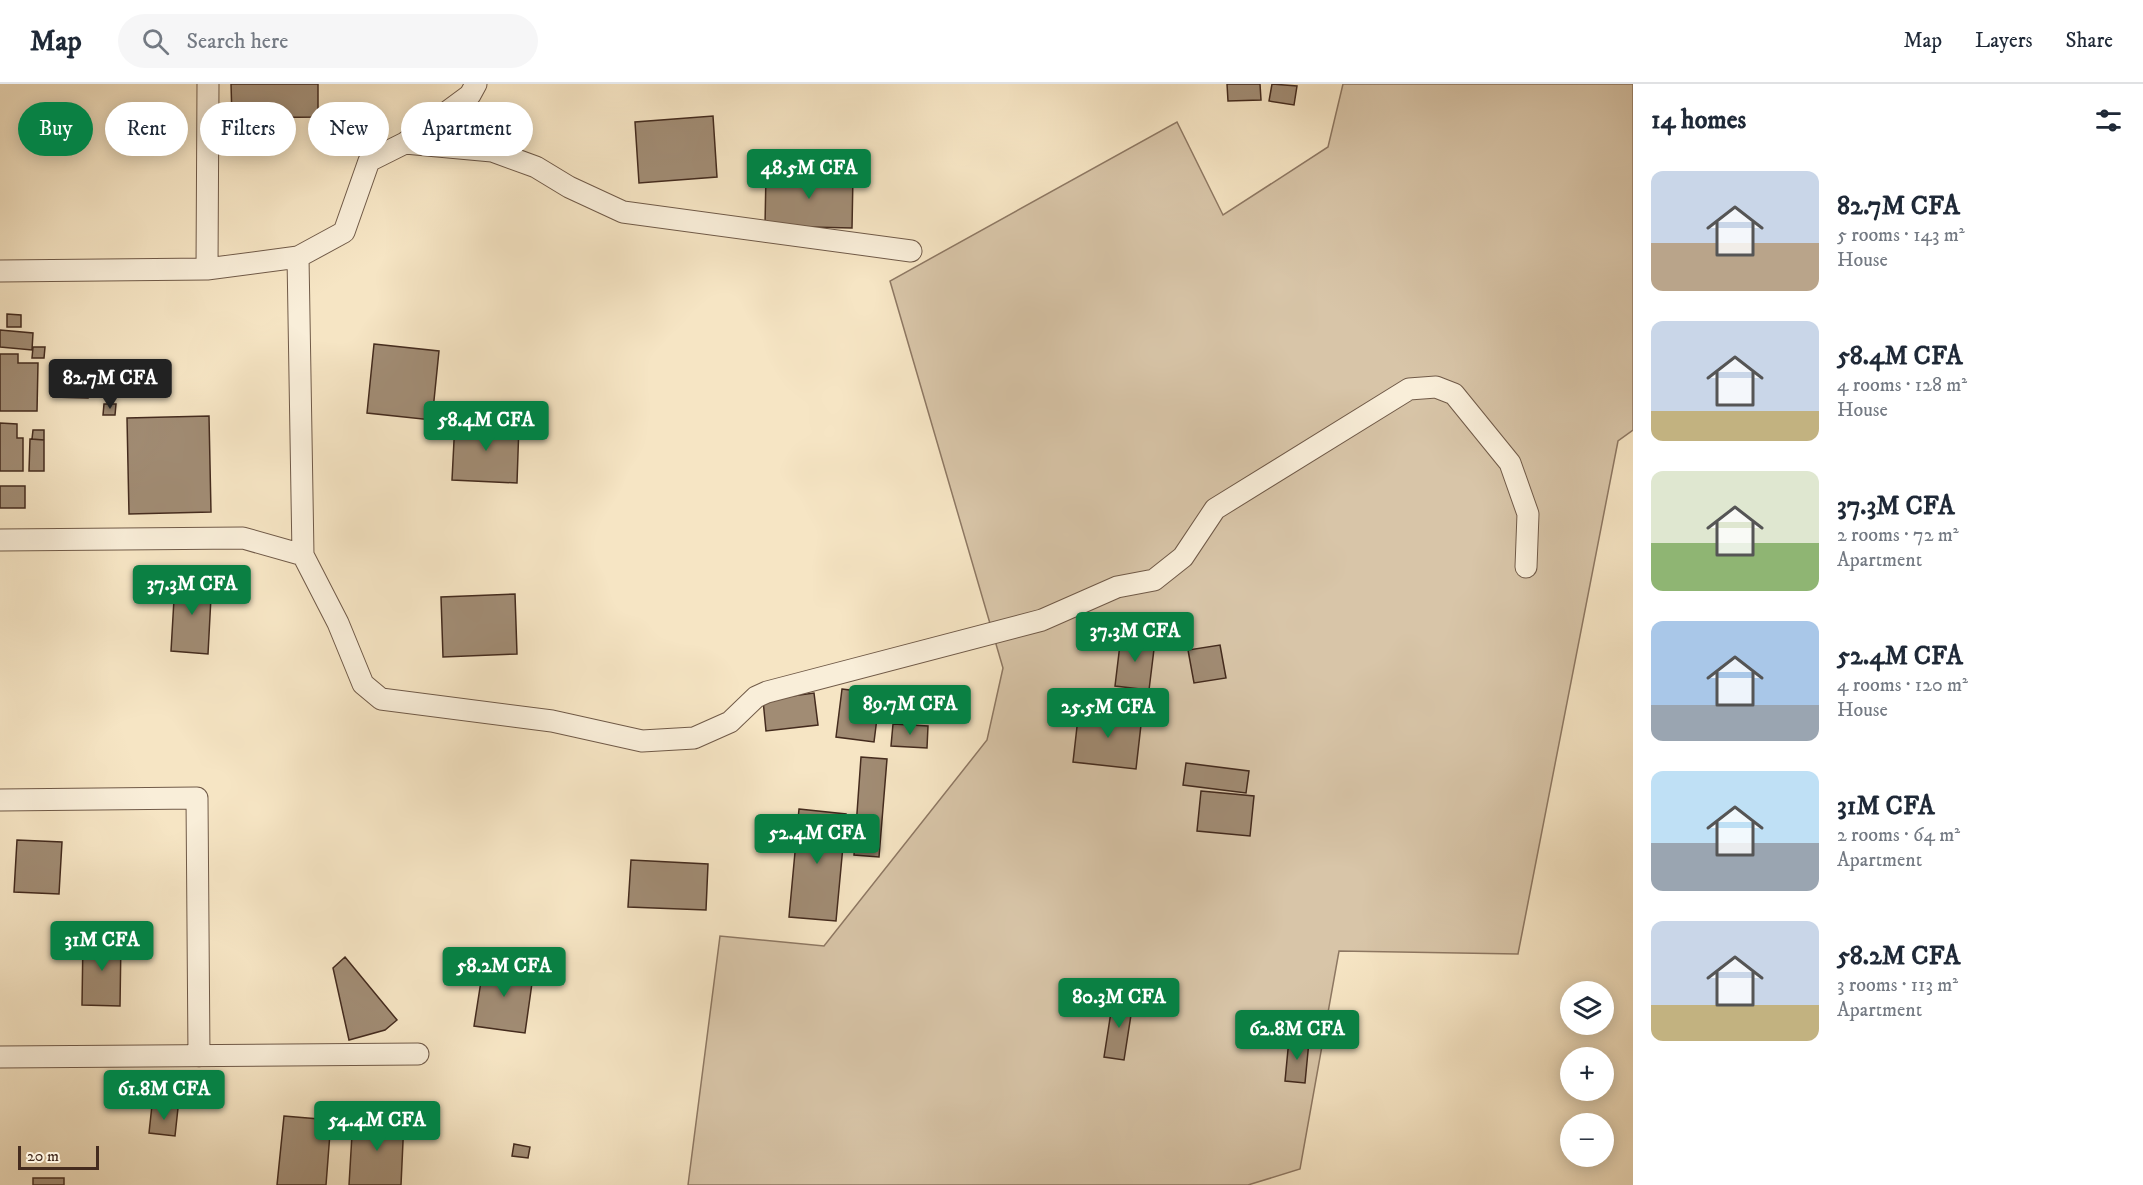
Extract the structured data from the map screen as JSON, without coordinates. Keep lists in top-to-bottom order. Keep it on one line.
{"scale_bar":"20 m","page":{"header":"Map","search":"Search here","nav":["Map","Layers","Share"],"heading":"14 homes","chip":["Buy","Rent","Filters","New","Apartment"],"price":["48.5M CFA","82.7M CFA","58.4M CFA","37.3M CFA","37.3M CFA","89.7M CFA","25.5M CFA","52.4M CFA","31M CFA","58.2M CFA","80.3M CFA","62.8M CFA","61.8M CFA","54.4M CFA"],"list":[{"name":"82.7M CFA","note":"5 rooms · 143 m² · House"},{"name":"58.4M CFA","note":"4 rooms · 128 m² · House"},{"name":"37.3M CFA","note":"2 rooms · 72 m² · Apartment"},{"name":"52.4M CFA","note":"4 rooms · 120 m² · House"},{"name":"31M CFA","note":"2 rooms · 64 m² · Apartment"},{"name":"58.2M CFA","note":"3 rooms · 113 m² · Apartment"}],"map_buttons":["+","−"],"scale":"20 m"}}
